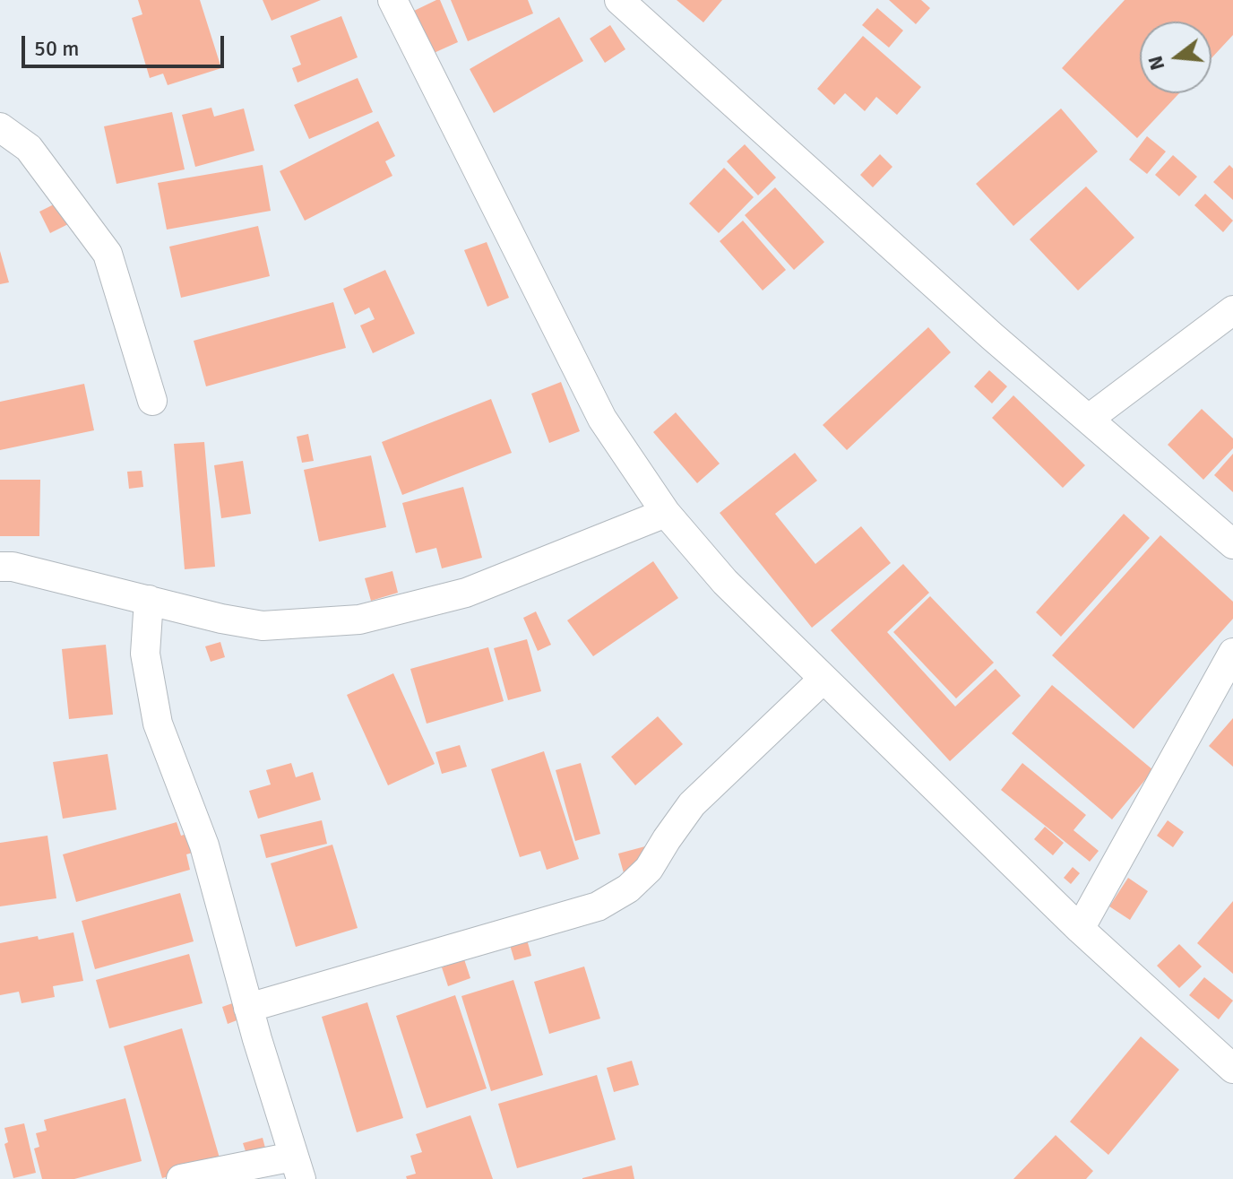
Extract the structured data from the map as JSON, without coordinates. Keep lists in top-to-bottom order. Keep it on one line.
{"scale_bar":"50 m","north":"left"}
